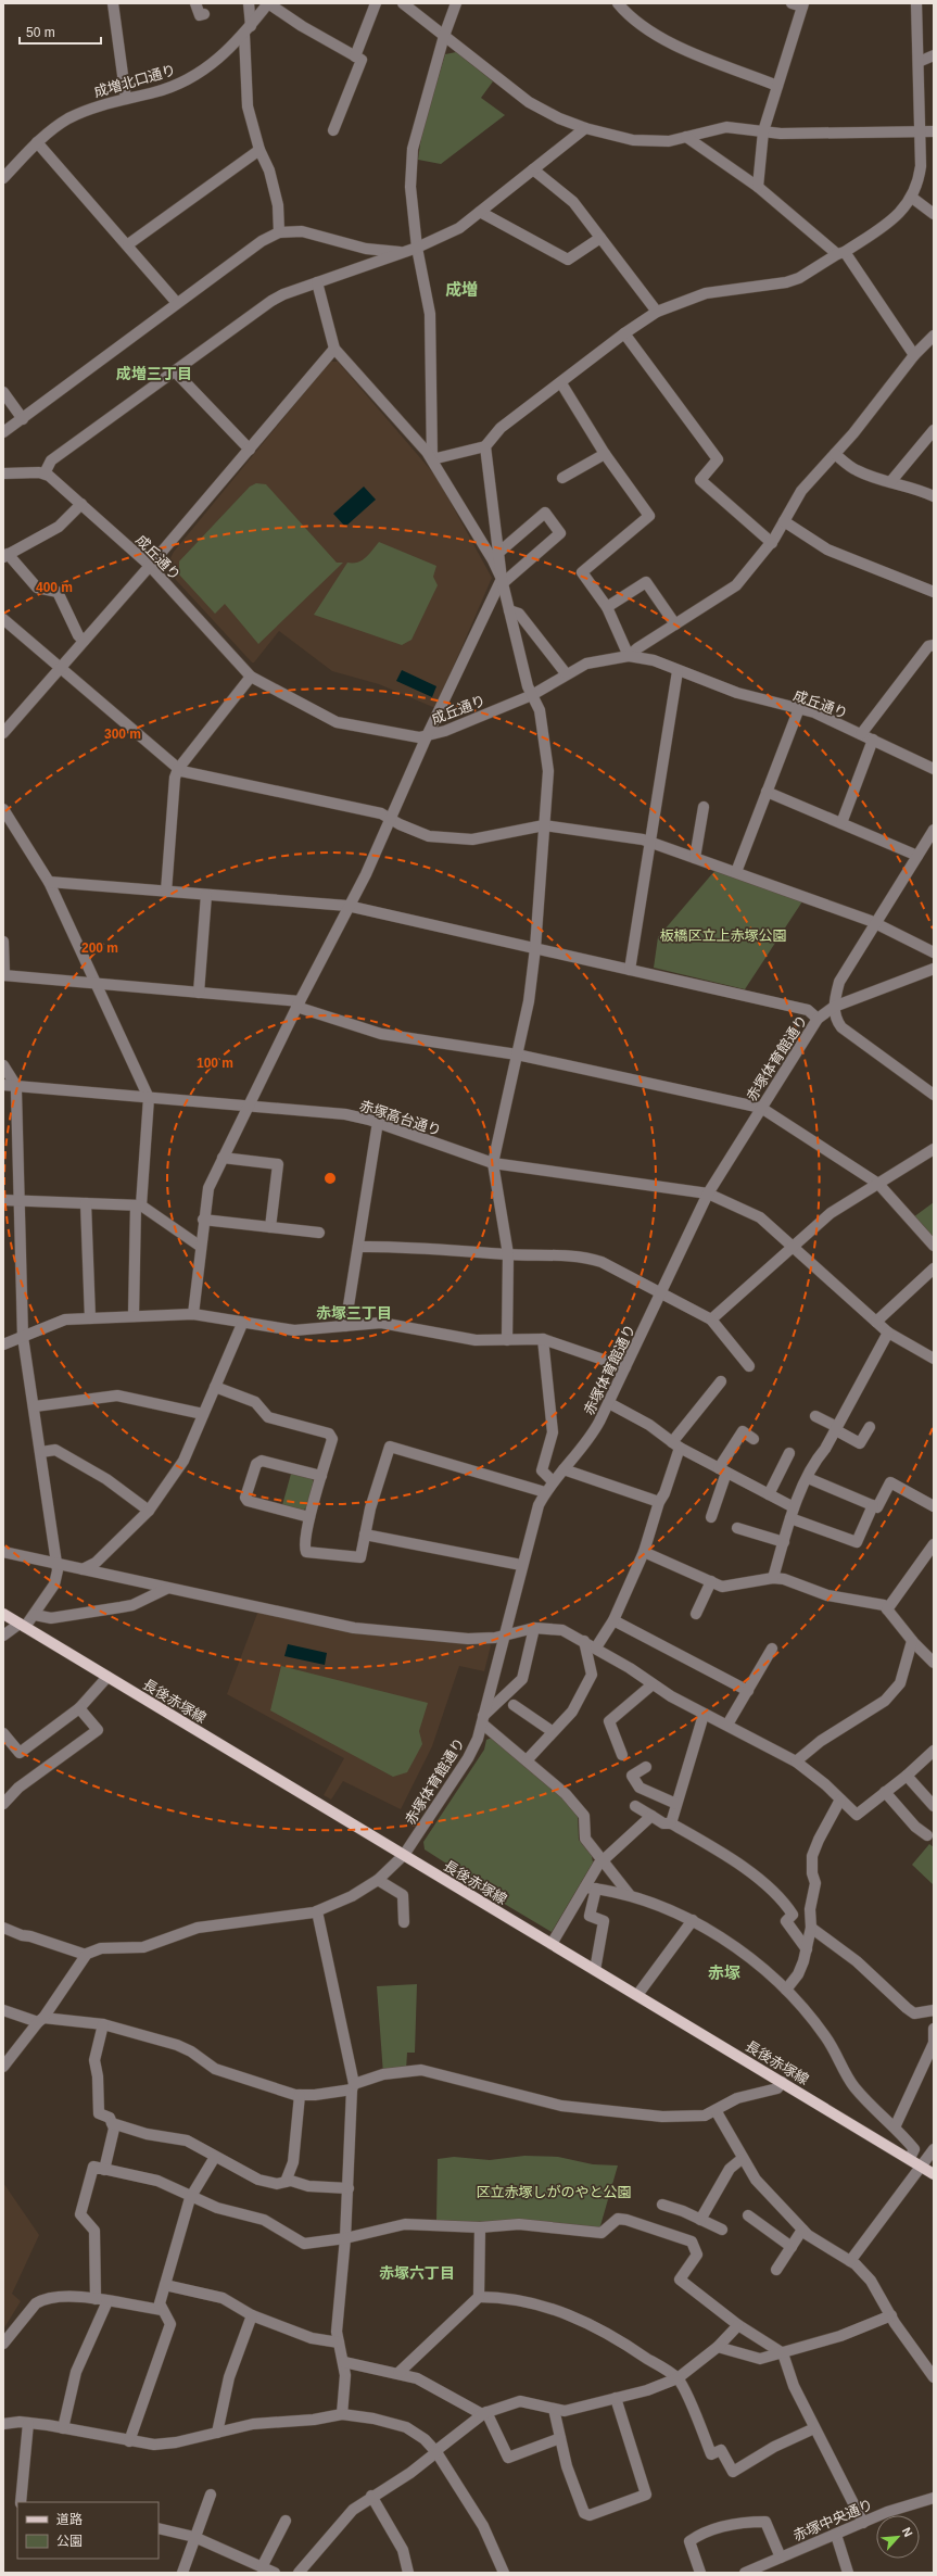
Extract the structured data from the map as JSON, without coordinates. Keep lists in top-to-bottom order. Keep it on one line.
{"streets":{"main road":["長後赤塚線"],"street":["成増北口通り","成丘通り","赤塚体育館通り","赤塚高台通り","赤塚中央通り"]},"crossings":[["赤塚体育館通り","赤塚高台通り"],["赤塚体育館通り","長後赤塚線"]],"districts":["成増","成増三丁目","赤塚三丁目","赤塚","赤塚六丁目"],"parks":["板橋区立上赤塚公園","区立赤塚しがのやと公園"],"legend":["道路","公園"],"scale_bar":"50 m","north":"top right","rings":["400 m","300 m","200 m","100 m"]}
